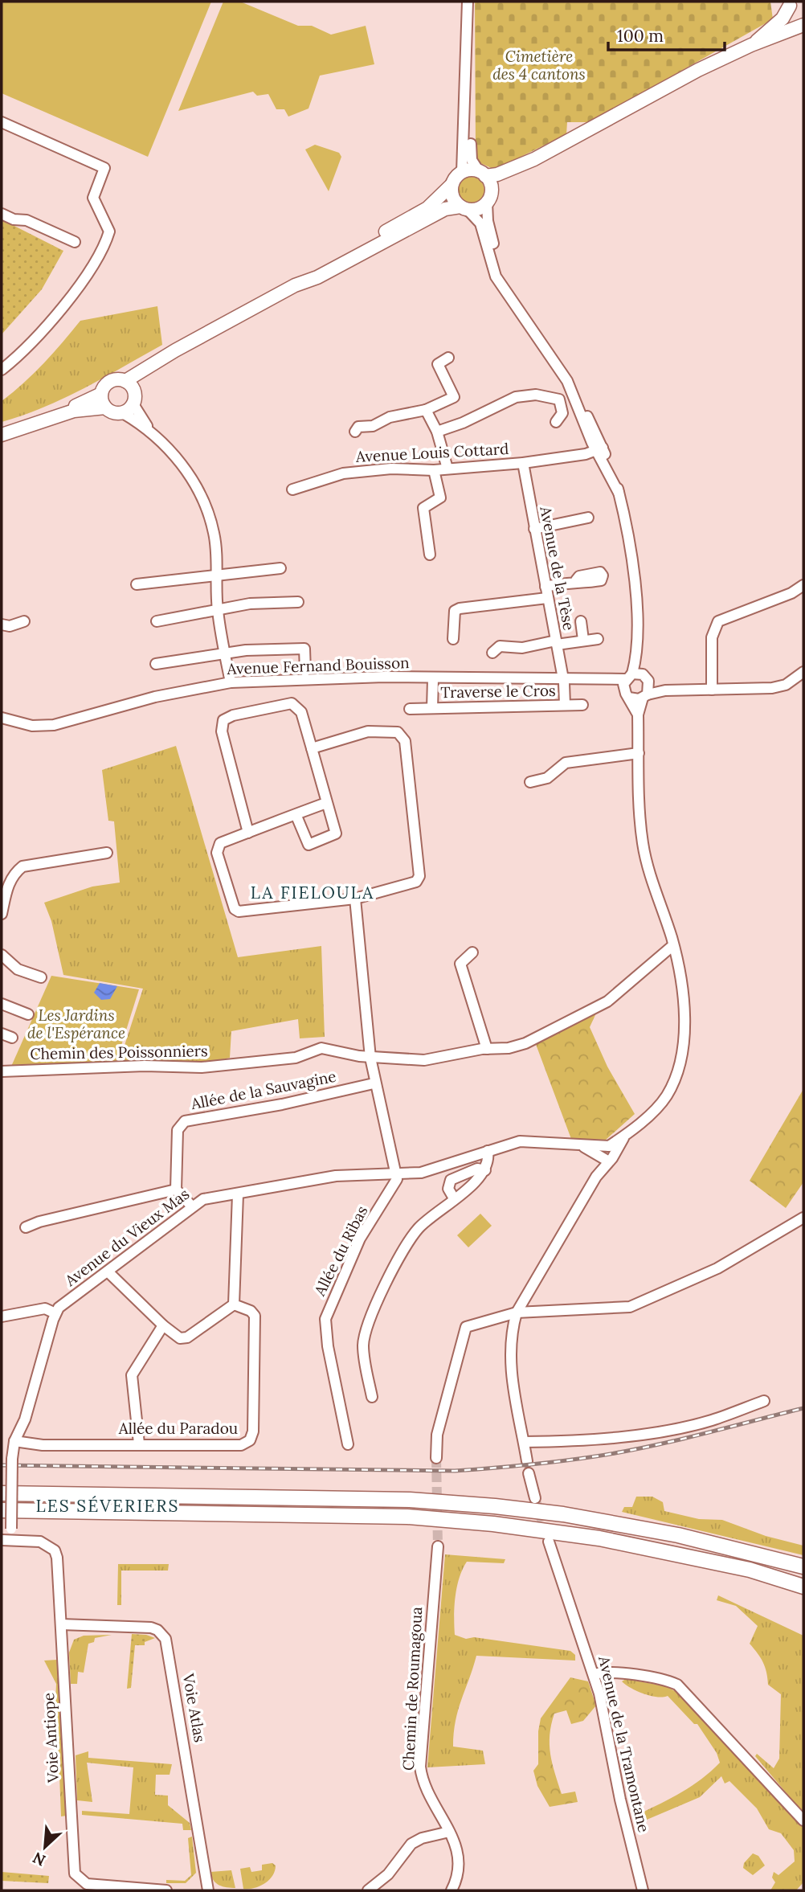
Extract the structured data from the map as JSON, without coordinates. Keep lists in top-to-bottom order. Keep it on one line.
{"streets":{"street":["Avenue Louis Cottard","Avenue de la Tèse","Avenue Fernand Bouisson","Traverse le Cros","Chemin des Poissonniers","Allée de la Sauvagine","Avenue du Vieux Mas","Allée du Ribas","Allée du Paradou","Chemin de Roumagoua","Voie Atlas","Voie Antiope","Avenue de la Tramontane"]},"crossings":[["Avenue Louis Cottard","Avenue de la Tèse"],["Avenue de la Tèse","Avenue Fernand Bouisson"],["Avenue de la Tèse","Traverse le Cros"],["Avenue Fernand Bouisson","Traverse le Cros"],["Avenue du Vieux Mas","Allée du Ribas"],["Voie Atlas","Voie Antiope"]],"districts":["LA FIELOULA","LES SÉVERIERS"],"parks":["Cimetière des 4 cantons","Les Jardins de l'Espérance"],"scale_bar":"100 m","north":"bottom left"}
